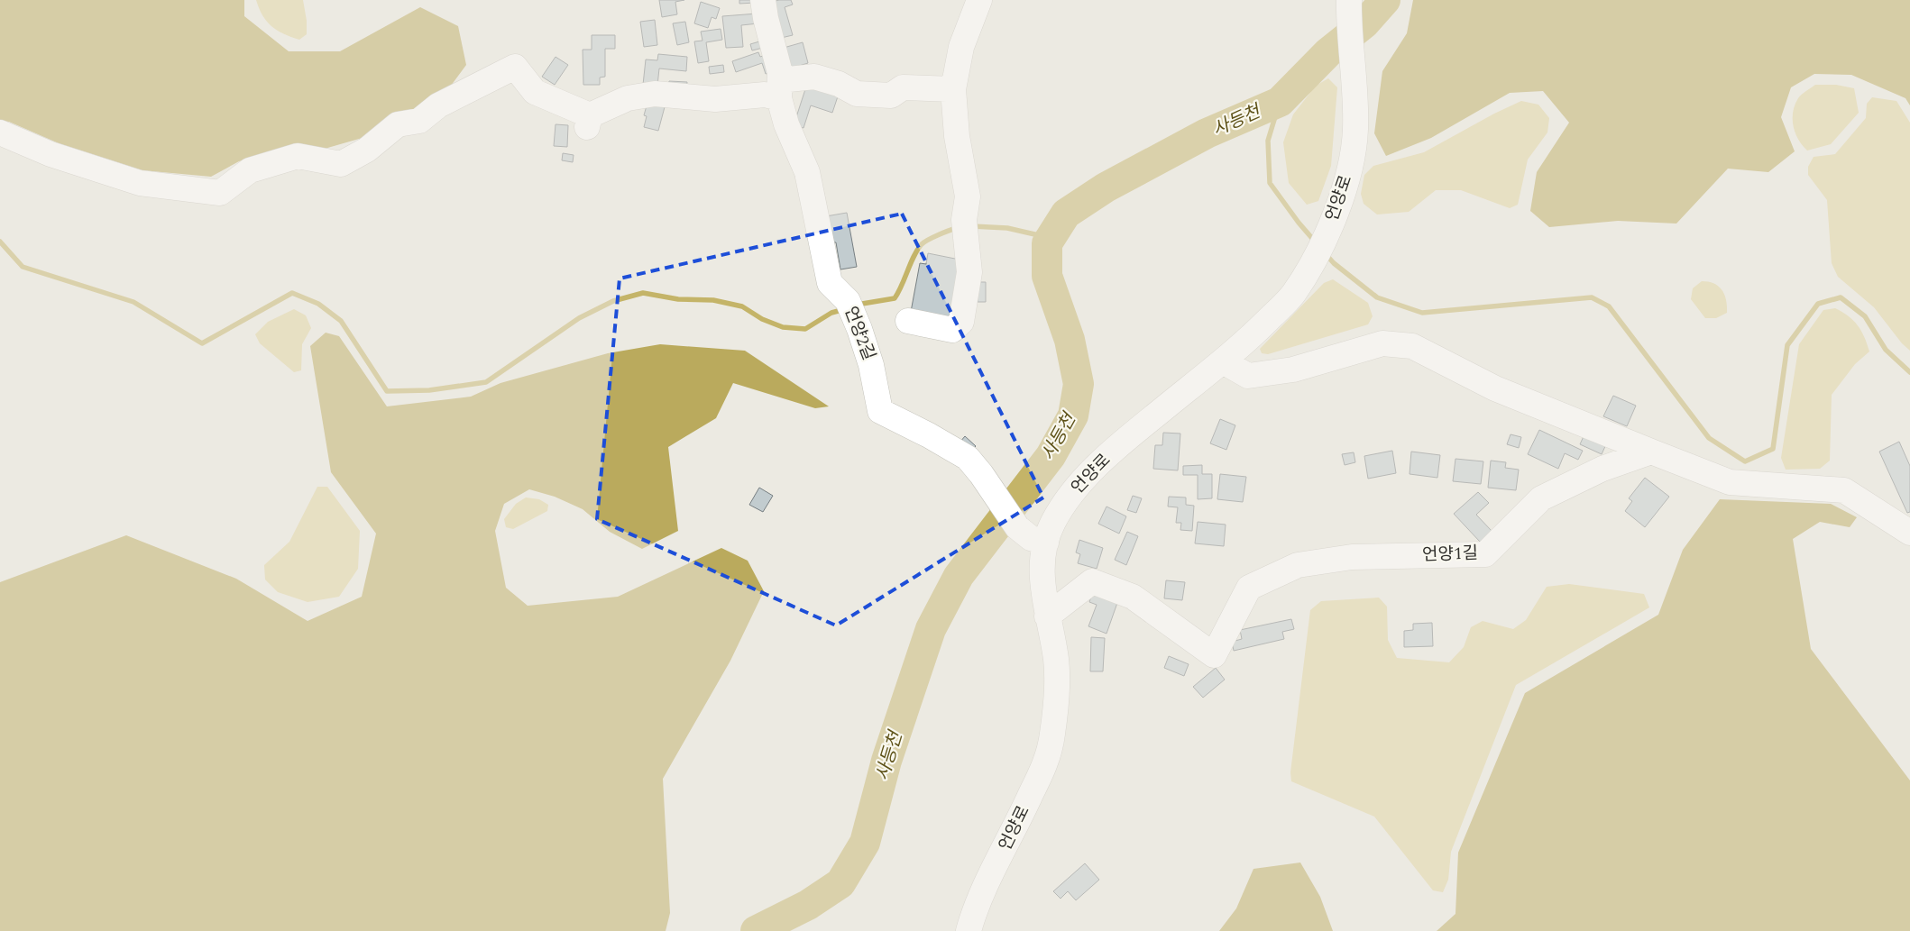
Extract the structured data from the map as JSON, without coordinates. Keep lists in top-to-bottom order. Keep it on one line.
{"streets":{"street":["언양로","언양2길","언양1길"]},"crossings":[["언양로","언양2길"],["언양로","언양1길"]],"water":["사등천"]}
